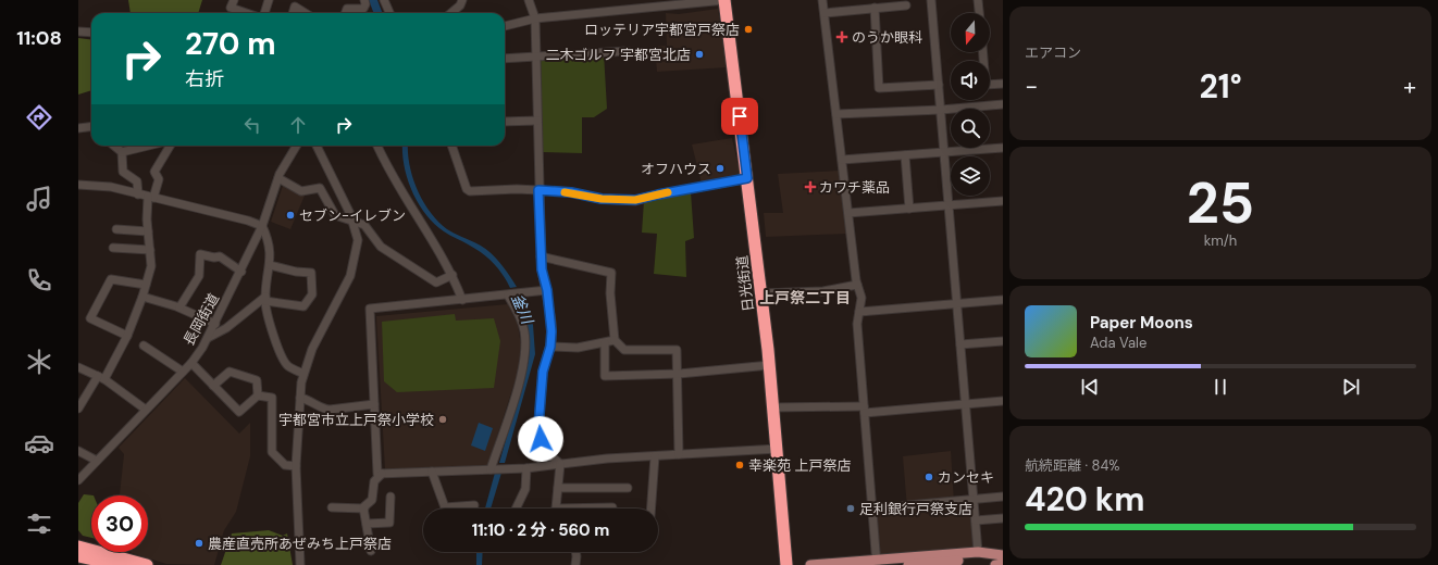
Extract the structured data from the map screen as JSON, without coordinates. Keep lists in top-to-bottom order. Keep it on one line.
{"streets":{"highway":["日光街道"],"street":["長岡街道"]},"districts":["上戸祭二丁目"],"water":["釜川"],"places":{"other":["ロッテリア宇都宮戸祭店","二木ゴルフ 宇都宮北店","オフハウス","セブン-イレブン","宇都宮市立上戸祭小学校","幸楽苑 上戸祭店","カンセキ","足利銀行戸祭支店","農産直売所あぜみち上戸祭店"],"health":["のうか眼科","カワチ薬品"]},"north":"bottom","page":{"tabs":"11:08","tile":["エアコン",["25","km/h"],["航続距離 · 84%","420 km"]],"turn":["270 m","右折"],"heat":["−","21°","+"],"song":["Paper Moons","Ada Vale"],"limit":"30","trip":"11:10 · 2 分 · 560 m"}}
